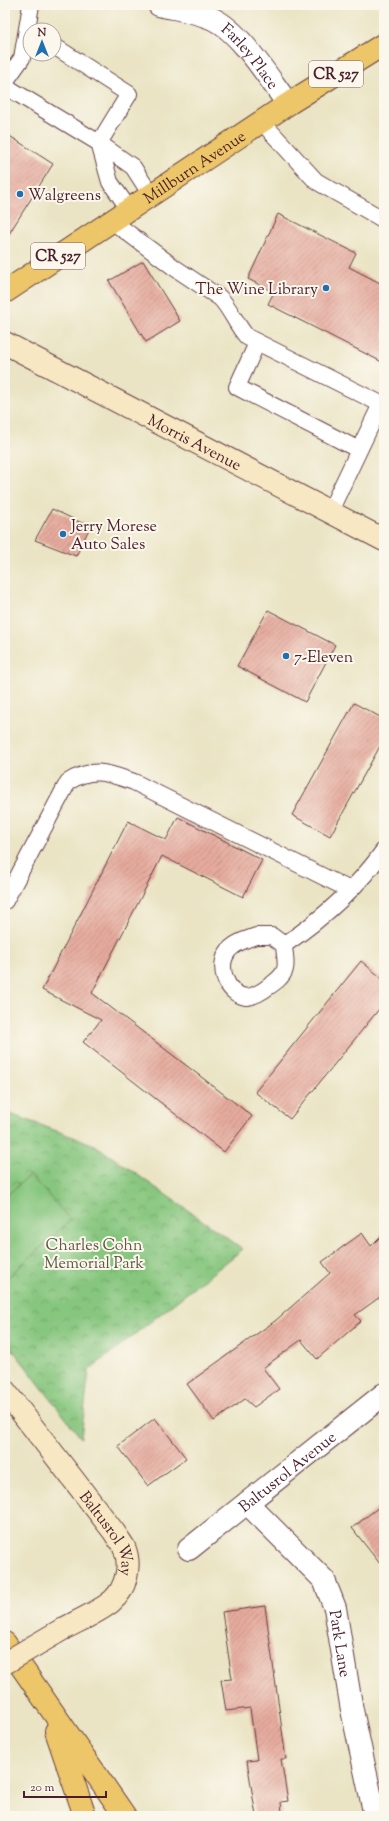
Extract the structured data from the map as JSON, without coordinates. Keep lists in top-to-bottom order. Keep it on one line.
{"streets":{"main road":["CR 527","Millburn Avenue","Morris Avenue","Baltusrol Way"],"street":["Farley Place","Baltusrol Avenue","Park Lane"]},"crossings":[["Farley Place","Millburn Avenue"],["Baltusrol Avenue","Park Lane"]],"parks":["Charles Cohn Memorial Park"],"places":["Walgreens","The Wine Library","Jerry Morese Auto Sales","7-Eleven"],"scale_bar":"20 m","north":"top"}
